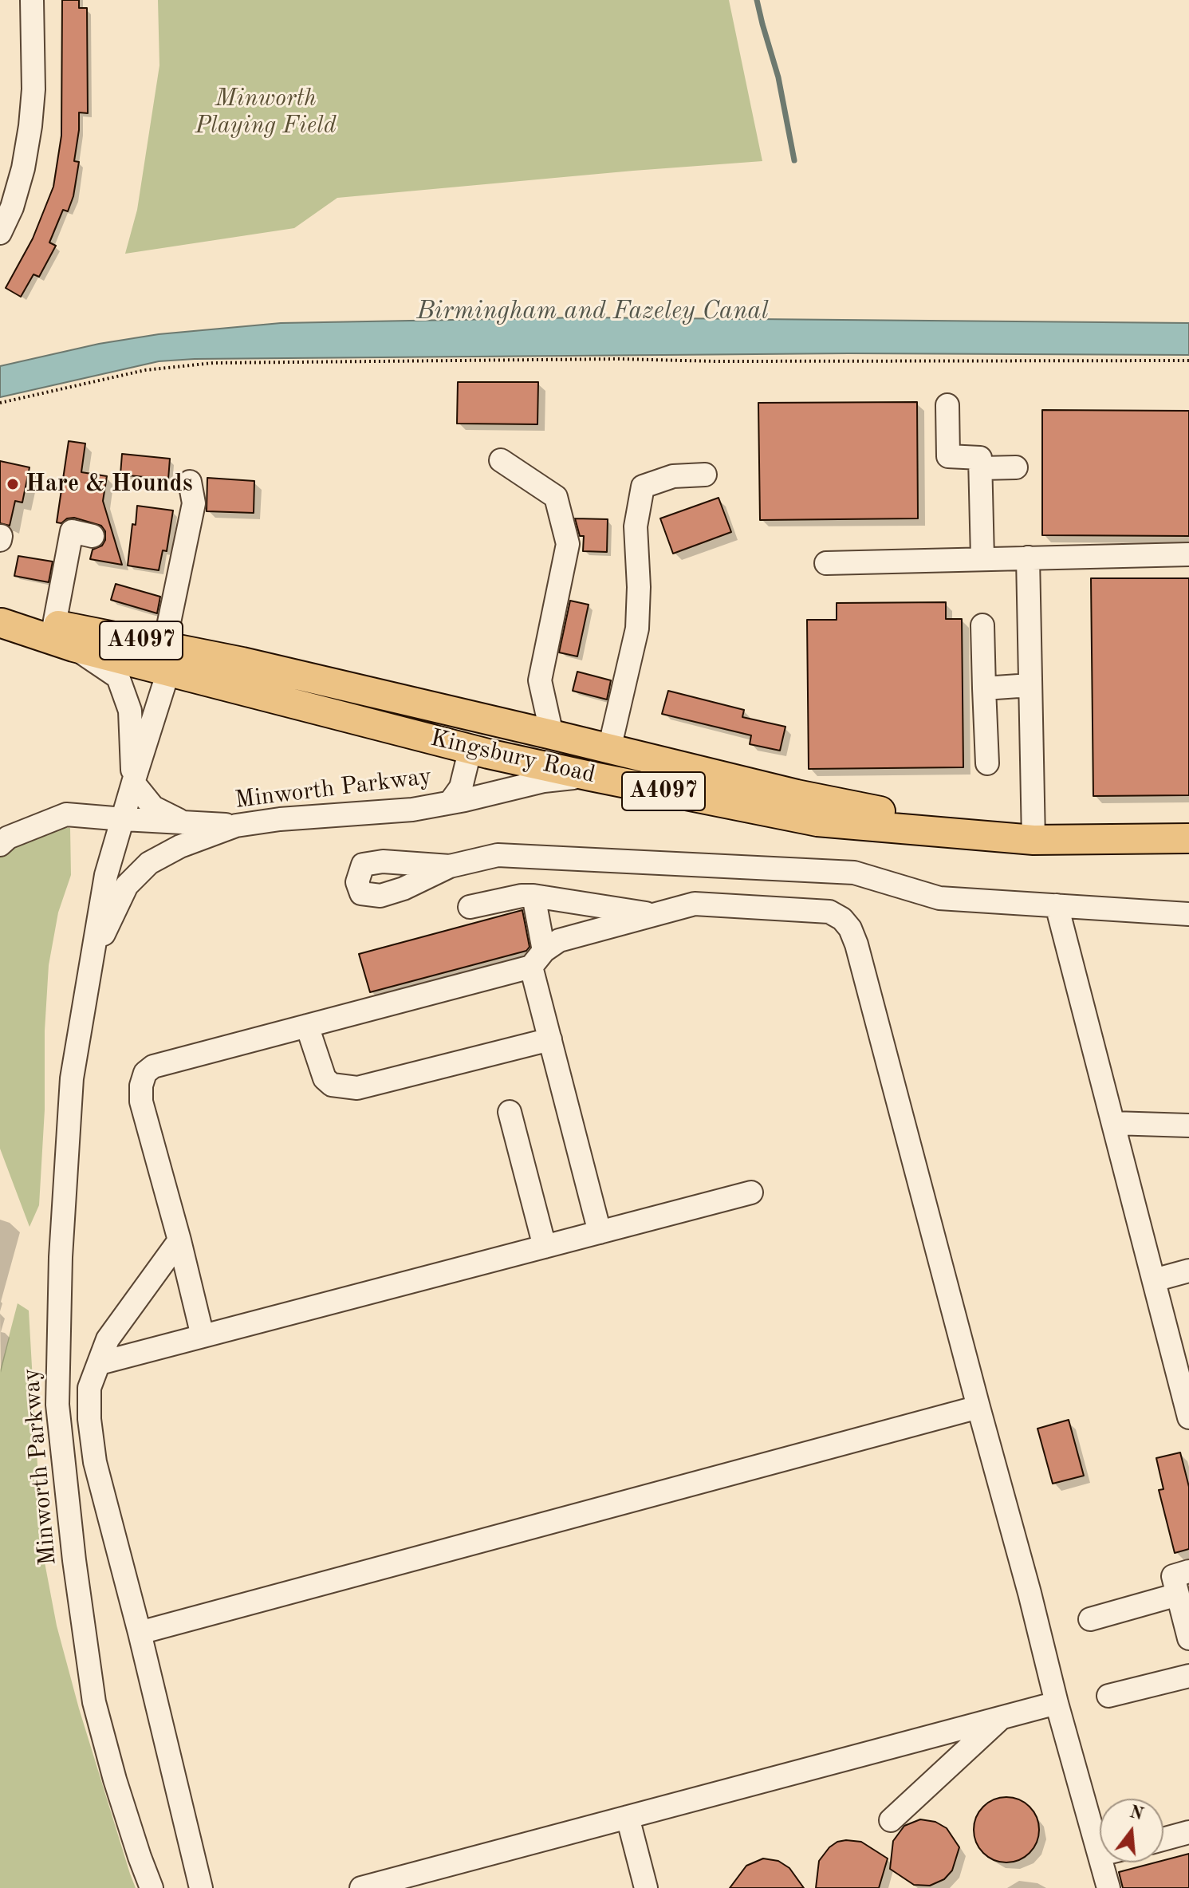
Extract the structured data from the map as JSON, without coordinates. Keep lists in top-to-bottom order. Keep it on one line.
{"streets":{"main road":["A4097","Kingsbury Road"],"street":["Minworth Parkway"]},"crossings":[["Kingsbury Road","Minworth Parkway"]],"water":["Birmingham and Fazeley Canal"],"parks":["Minworth Playing Field"],"places":["Hare & Hounds"],"north":"top"}
